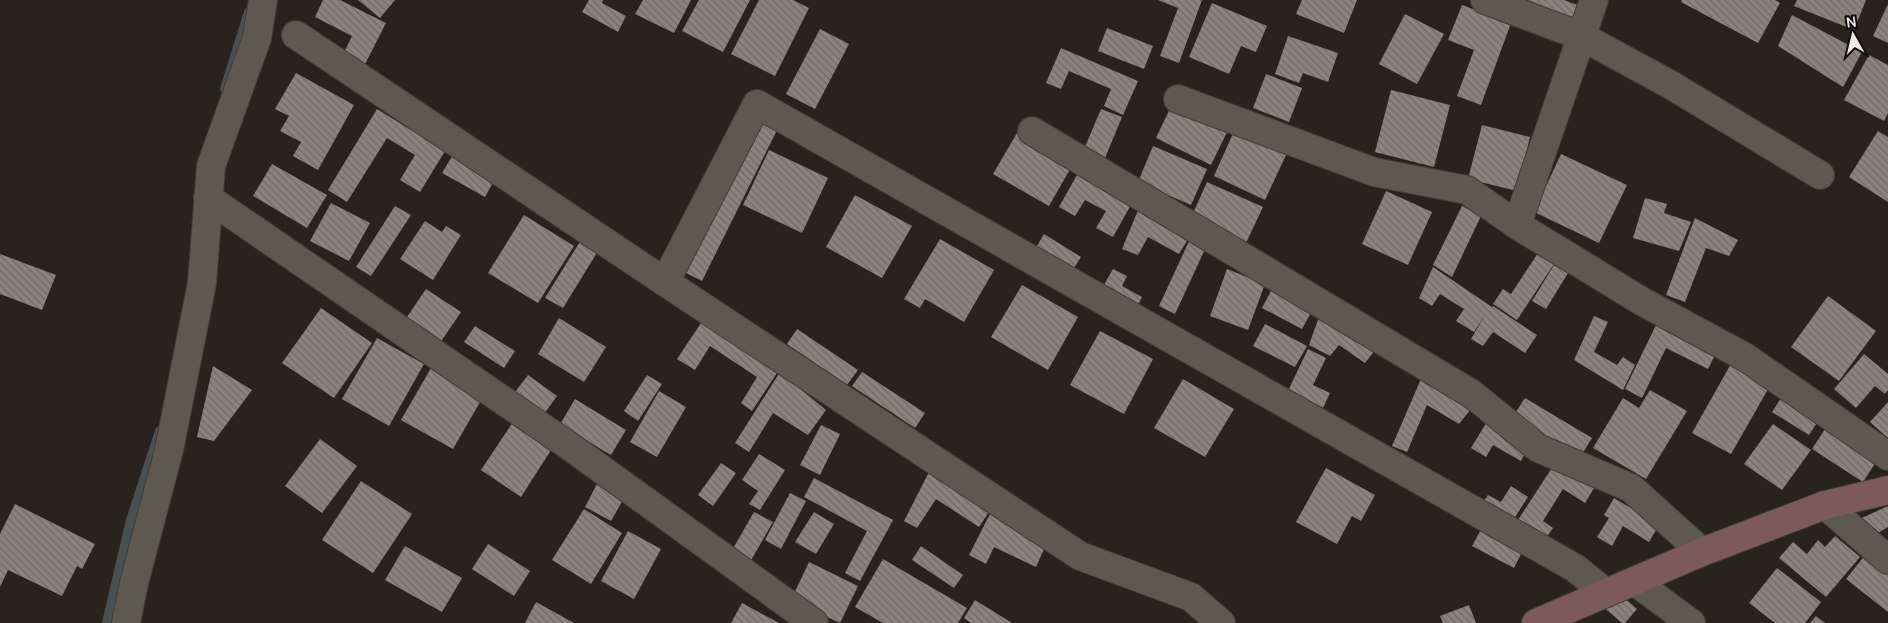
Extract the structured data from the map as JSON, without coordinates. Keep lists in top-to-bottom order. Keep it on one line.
{"north":"top"}
